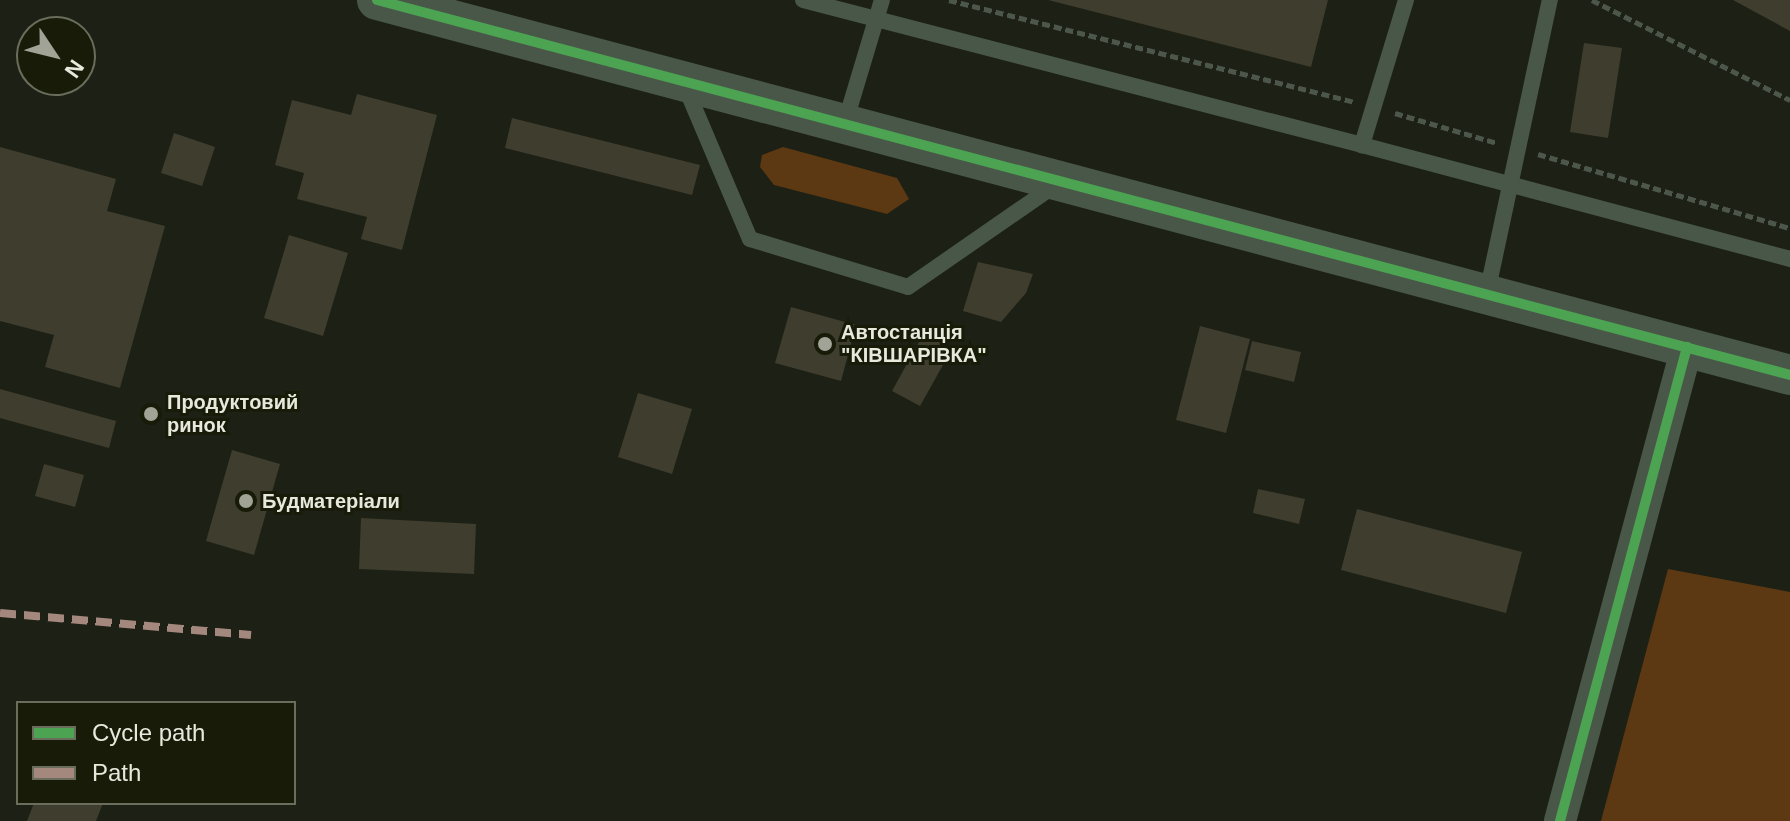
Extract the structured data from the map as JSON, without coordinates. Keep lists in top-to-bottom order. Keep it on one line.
{"places":["Автостанція \"КІВШАРІВКА\"","Продуктовий ринок","Будматеріали"],"legend":["Cycle path","Path"],"north":"bottom right"}
